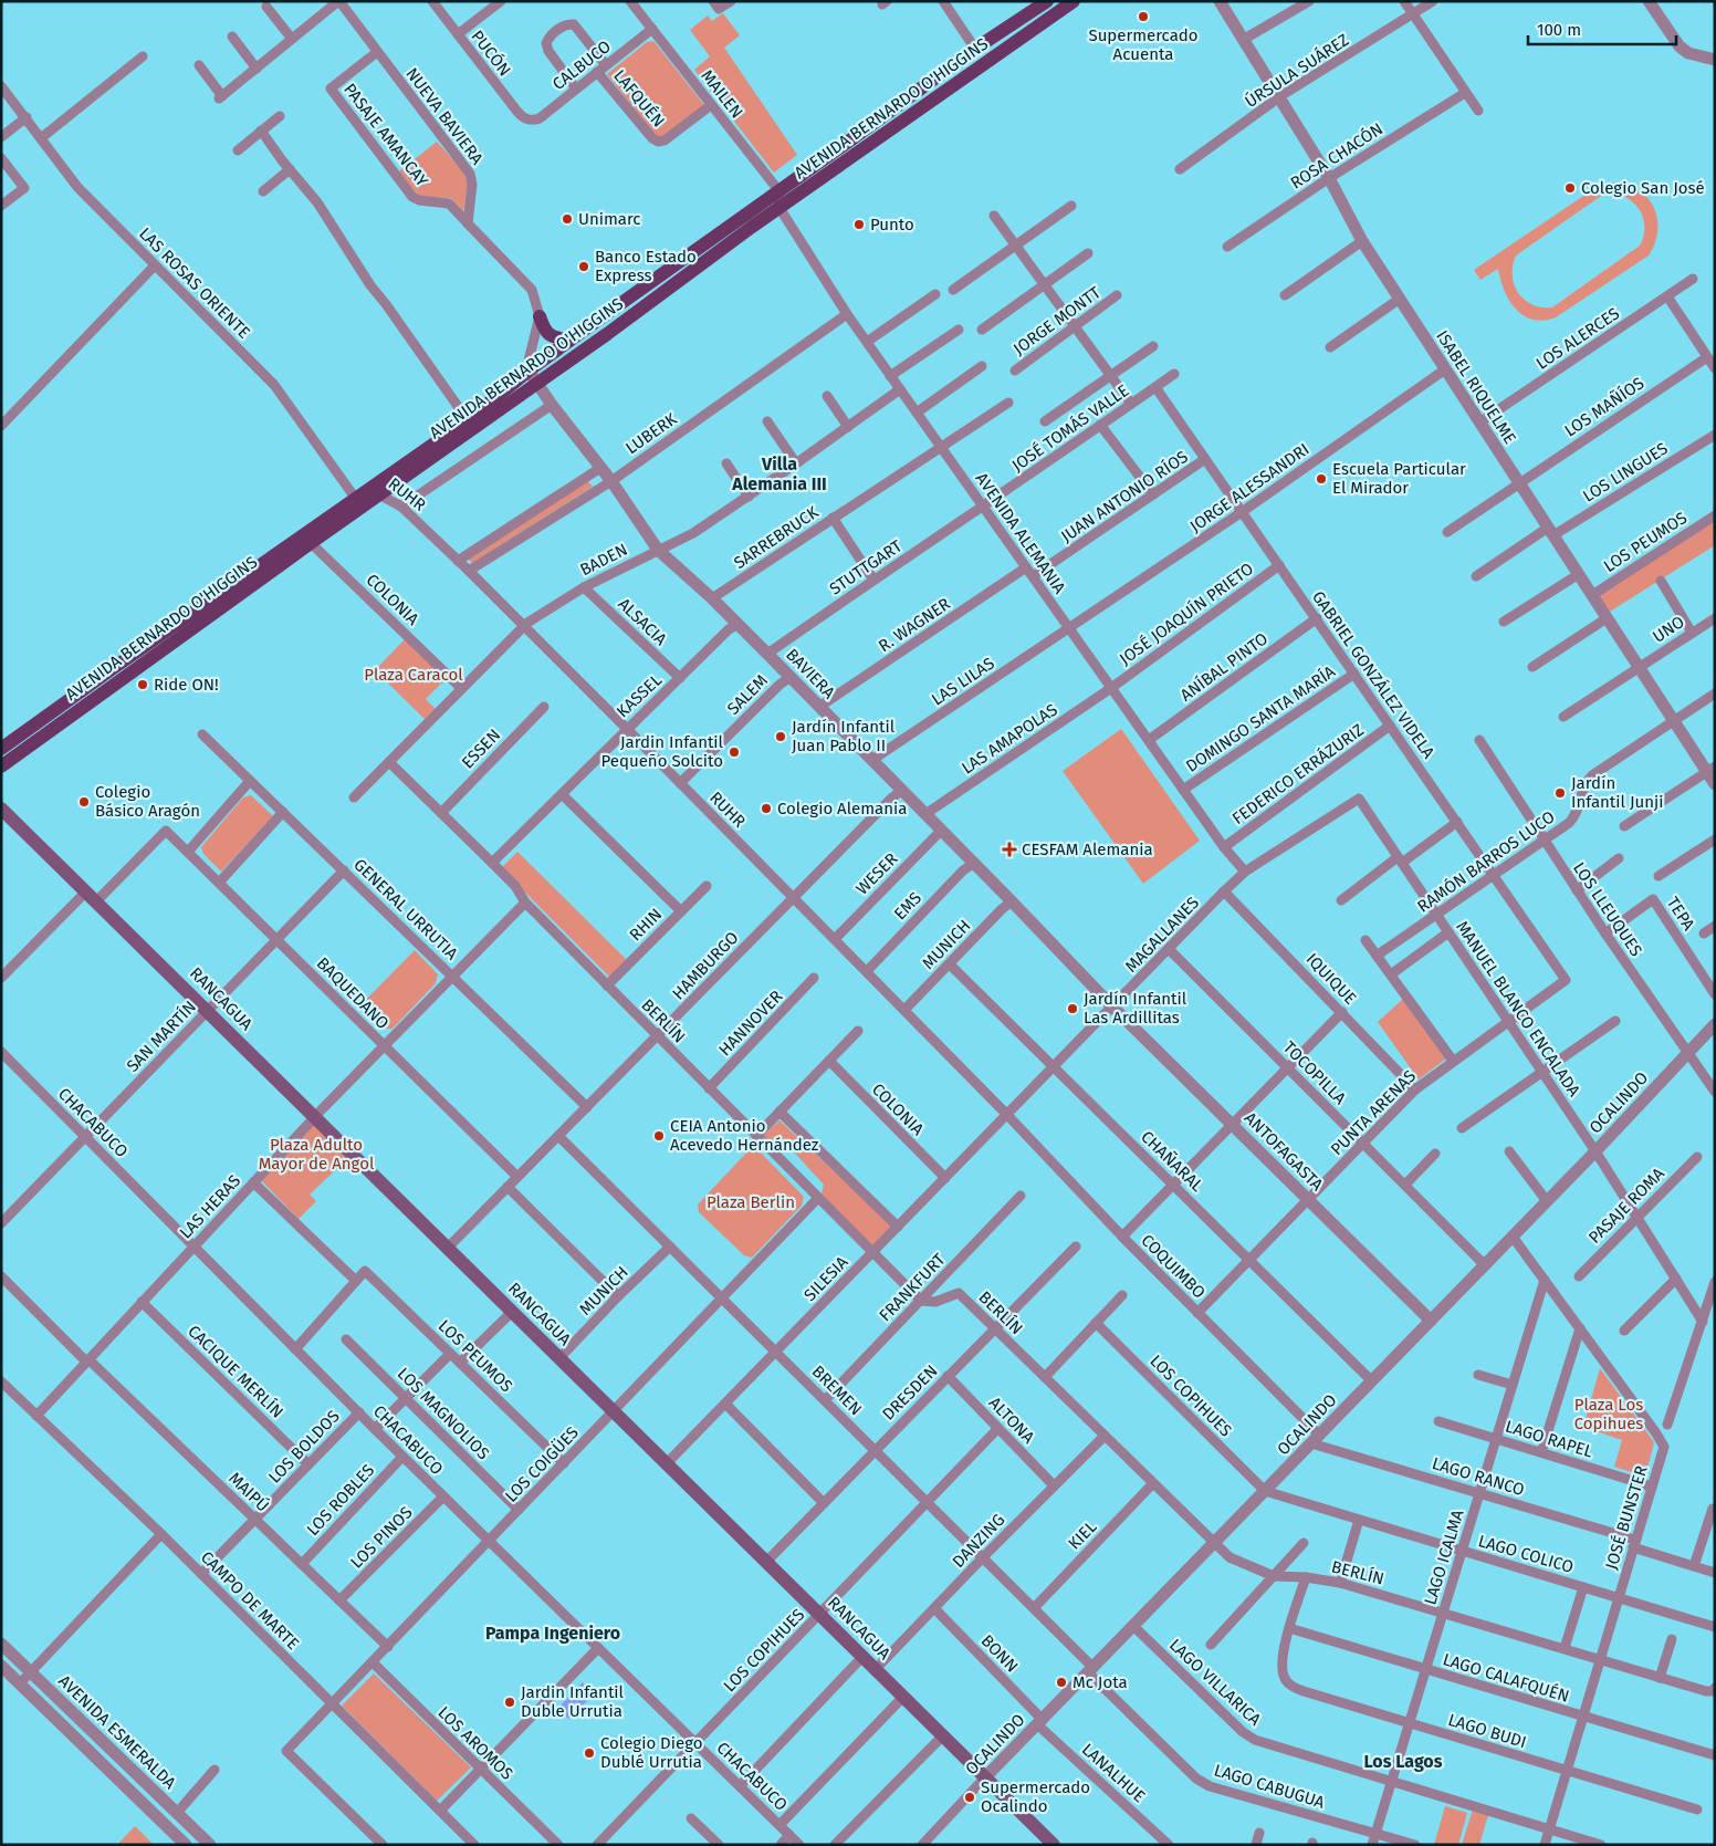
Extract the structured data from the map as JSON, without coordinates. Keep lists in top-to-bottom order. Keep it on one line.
{"streets":{"main road":["AVENIDA BERNARDO O'HIGGINS","RANCAGUA"],"street":["PUCÓN","CALBUCO","ÚRSULA SUÁREZ","MAILEN","LAFQUÉN","NUEVA BAVIERA","PASAJE AMANCAY","ROSA CHACÓN","LAS ROSAS ORIENTE","JORGE MONTT","LOS ALERCES","ISABEL RIQUELME","LOS MAÑÍOS","JOSÉ TOMÁS VALLE","LUBERK","LOS LINGUES","JORGE ALESSANDRI","RUHR","JUAN ANTONIO RÍOS","AVENIDA ALEMANIA","SARREBRUCK","LOS PEUMOS","BADEN","STUTTGART","COLONIA","JOSÉ JOAQUÍN PRIETO","ALSACIA","R. WAGNER","UNO","ANÍBAL PINTO","BAVIERA","GABRIEL GONZÁLEZ VIDELA","LAS LILAS","SALEM","KASSEL","DOMINGO SANTA MARÍA","LAS AMAPOLAS","ESSEN","FEDERICO ERRÁZURIZ","RAMÓN BARROS LUCO","WESER","EMS","GENERAL URRUTIA","LOS LLEUQUES","TEPA","RHIN","MAGALLANES","MUNICH","HAMBURGO","IQUIQUE","BAQUEDANO","MANUEL BLANCO ENCALADA","BERLÍN","HANNOVER","SAN MARTÍN","TOCOPILLA","OCALINDO","PUNTA ARENAS","CHACABUCO","ANTOFAGASTA","CHAÑARAL","PASAJE ROMA","LAS HERAS","COQUIMBO","SILESIA","FRANKFURT","CACIQUE MERLÍN","BREMEN","DRESDEN","LOS COPIHUES","LOS MAGNOLIOS","ALTONA","LAGO RAPEL","LOS BOLDOS","LOS COIGÜES","LAGO RANCO","MAIPÚ","LOS ROBLES","JOSÉ BUNSTER","KIEL","LOS PINOS","DANZING","LAGO COLICO","LAGO ICALMA","CAMPO DE MARTE","BONN","LAGO CALAFQUÉN","LAGO VILLARICA","LAGO BUDI","AVENIDA ESMERALDA","LOS AROMOS","LANALHUE","LAGO CABUGUA"]},"crossings":[["PUCÓN","CALBUCO"],["CALBUCO","MAILEN"],["CALBUCO","LAFQUÉN"],["ÚRSULA SUÁREZ","ISABEL RIQUELME"],["MAILEN","LAFQUÉN"],["MAILEN","AVENIDA BERNARDO O'HIGGINS"],["AVENIDA BERNARDO O'HIGGINS","LAS ROSAS ORIENTE"],["AVENIDA BERNARDO O'HIGGINS","RUHR"],["AVENIDA BERNARDO O'HIGGINS","AVENIDA ALEMANIA"],["AVENIDA BERNARDO O'HIGGINS","COLONIA"],["AVENIDA BERNARDO O'HIGGINS","BAVIERA"],["NUEVA BAVIERA","PASAJE AMANCAY"],["ROSA CHACÓN","ISABEL RIQUELME"],["LOS ALERCES","ISABEL RIQUELME"],["ISABEL RIQUELME","LOS MAÑÍOS"],["ISABEL RIQUELME","LOS LINGUES"],["ISABEL RIQUELME","JORGE ALESSANDRI"],["ISABEL RIQUELME","LOS PEUMOS"],["ISABEL RIQUELME","UNO"],["ISABEL RIQUELME","RAMÓN BARROS LUCO"],["JOSÉ TOMÁS VALLE","AVENIDA ALEMANIA"],["JOSÉ TOMÁS VALLE","STUTTGART"],["JOSÉ TOMÁS VALLE","GABRIEL GONZÁLEZ VIDELA"],["LUBERK","RUHR"],["LUBERK","AVENIDA ALEMANIA"],["LUBERK","BAVIERA"],["JORGE ALESSANDRI","AVENIDA ALEMANIA"],["JORGE ALESSANDRI","GABRIEL GONZÁLEZ VIDELA"],["JORGE ALESSANDRI","LAS LILAS"],["RUHR","BADEN"],["RUHR","SALEM"],["RUHR","KASSEL"],["RUHR","WESER"],["RUHR","EMS"],["RUHR","MAGALLANES"],["RUHR","MUNICH"],["RUHR","HAMBURGO"],["RUHR","COQUIMBO"],["RUHR","SILESIA"],["JUAN ANTONIO RÍOS","AVENIDA ALEMANIA"],["JUAN ANTONIO RÍOS","GABRIEL GONZÁLEZ VIDELA"],["AVENIDA ALEMANIA","SARREBRUCK"],["AVENIDA ALEMANIA","BADEN"],["AVENIDA ALEMANIA","STUTTGART"],["AVENIDA ALEMANIA","JOSÉ JOAQUÍN PRIETO"],["AVENIDA ALEMANIA","R. WAGNER"],["AVENIDA ALEMANIA","ANÍBAL PINTO"],["AVENIDA ALEMANIA","LAS LILAS"],["AVENIDA ALEMANIA","DOMINGO SANTA MARÍA"],["AVENIDA ALEMANIA","LAS AMAPOLAS"],["AVENIDA ALEMANIA","FEDERICO ERRÁZURIZ"],["AVENIDA ALEMANIA","MAGALLANES"],["SARREBRUCK","BAVIERA"],["LOS PEUMOS","LOS COIGÜES"],["BADEN","COLONIA"],["BADEN","ALSACIA"],["BADEN","BAVIERA"],["BADEN","BERLÍN"],["STUTTGART","BAVIERA"],["COLONIA","SILESIA"],["JOSÉ JOAQUÍN PRIETO","GABRIEL GONZÁLEZ VIDELA"],["JOSÉ JOAQUÍN PRIETO","LAS AMAPOLAS"],["ALSACIA","KASSEL"],["R. WAGNER","BAVIERA"],["ANÍBAL PINTO","GABRIEL GONZÁLEZ VIDELA"],["BAVIERA","LAS LILAS"],["BAVIERA","SALEM"],["BAVIERA","KASSEL"],["BAVIERA","LAS AMAPOLAS"],["BAVIERA","WESER"],["BAVIERA","EMS"],["BAVIERA","MAGALLANES"],["BAVIERA","MUNICH"],["BAVIERA","HAMBURGO"],["BAVIERA","ANTOFAGASTA"],["GABRIEL GONZÁLEZ VIDELA","DOMINGO SANTA MARÍA"],["GABRIEL GONZÁLEZ VIDELA","FEDERICO ERRÁZURIZ"],["GABRIEL GONZÁLEZ VIDELA","RAMÓN BARROS LUCO"],["GABRIEL GONZÁLEZ VIDELA","PUNTA ARENAS"],["KASSEL","BERLÍN"],["ESSEN","BERLÍN"],["RAMÓN BARROS LUCO","LOS LLEUQUES"],["RAMÓN BARROS LUCO","MANUEL BLANCO ENCALADA"],["GENERAL URRUTIA","HAMBURGO"],["GENERAL URRUTIA","SAN MARTÍN"],["GENERAL URRUTIA","LAS HERAS"],["LOS LLEUQUES","TEPA"],["LOS LLEUQUES","OCALINDO"],["RHIN","BERLÍN"],["MAGALLANES","IQUIQUE"],["MAGALLANES","MANUEL BLANCO ENCALADA"],["MAGALLANES","TOCOPILLA"],["MAGALLANES","ANTOFAGASTA"],["MAGALLANES","CHAÑARAL"],["MAGALLANES","COQUIMBO"],["MAGALLANES","SILESIA"],["MUNICH","RANCAGUA"],["MUNICH","CHAÑARAL"],["MUNICH","BREMEN"],["HAMBURGO","BAQUEDANO"],["HAMBURGO","RANCAGUA"],["HAMBURGO","BERLÍN"],["HAMBURGO","BREMEN"],["IQUIQUE","PUNTA ARENAS"],["BAQUEDANO","RANCAGUA"],["BAQUEDANO","SAN MARTÍN"],["BAQUEDANO","LAS HERAS"],["RANCAGUA","SAN MARTÍN"],["RANCAGUA","OCALINDO"],["RANCAGUA","LAS HERAS"],["RANCAGUA","SILESIA"],["RANCAGUA","DRESDEN"],["RANCAGUA","LOS COPIHUES"],["RANCAGUA","LOS COIGÜES"],["RANCAGUA","DANZING"],["MANUEL BLANCO ENCALADA","OCALINDO"],["MANUEL BLANCO ENCALADA","PUNTA ARENAS"],["MANUEL BLANCO ENCALADA","PASAJE ROMA"],["BERLÍN","HANNOVER"],["BERLÍN","OCALINDO"],["BERLÍN","LAS HERAS"],["BERLÍN","SILESIA"],["BERLÍN","FRANKFURT"],["BERLÍN","DRESDEN"],["BERLÍN","LOS COIGÜES"],["BERLÍN","JOSÉ BUNSTER"],["BERLÍN","KIEL"],["BERLÍN","DANZING"],["BERLÍN","LAGO ICALMA"],["SAN MARTÍN","CHACABUCO"],["TOCOPILLA","OCALINDO"],["TOCOPILLA","PUNTA ARENAS"],["OCALINDO","ANTOFAGASTA"],["OCALINDO","CHAÑARAL"],["OCALINDO","COQUIMBO"],["OCALINDO","BREMEN"],["OCALINDO","LOS COPIHUES"],["OCALINDO","LAGO RANCO"],["OCALINDO","JOSÉ BUNSTER"],["OCALINDO","LAGO COLICO"],["OCALINDO","BONN"],["OCALINDO","LAGO VILLARICA"],["OCALINDO","LANALHUE"],["OCALINDO","LAGO CABUGUA"],["PUNTA ARENAS","ANTOFAGASTA"],["PUNTA ARENAS","CHAÑARAL"],["PUNTA ARENAS","COQUIMBO"],["CHACABUCO","LAS HERAS"],["CHACABUCO","LOS COPIHUES"],["CHACABUCO","LOS BOLDOS"],["CHACABUCO","LOS COIGÜES"],["CHACABUCO","LOS ROBLES"],["CHACABUCO","LOS PINOS"],["LAS HERAS","CACIQUE MERLÍN"],["LAS HERAS","MAIPÚ"],["LAS HERAS","CAMPO DE MARTE"],["COQUIMBO","SILESIA"],["COQUIMBO","LAGO RANCO"],["SILESIA","BREMEN"],["FRANKFURT","BREMEN"],["CACIQUE MERLÍN","LOS BOLDOS"],["BREMEN","DRESDEN"],["BREMEN","LOS COPIHUES"],["BREMEN","LOS COIGÜES"],["BREMEN","KIEL"],["BREMEN","DANZING"],["BREMEN","LAGO CABUGUA"],["DRESDEN","ALTONA"],["LOS COPIHUES","ALTONA"],["LOS COPIHUES","LAGO COLICO"],["LOS MAGNOLIOS","LOS COIGÜES"],["ALTONA","DANZING"],["LAGO RAPEL","JOSÉ BUNSTER"],["LAGO RAPEL","LAGO ICALMA"],["LOS BOLDOS","MAIPÚ"],["LOS BOLDOS","CAMPO DE MARTE"],["LOS COIGÜES","MAIPÚ"],["LOS COIGÜES","CAMPO DE MARTE"],["LOS COIGÜES","LOS AROMOS"],["LAGO RANCO","JOSÉ BUNSTER"],["LAGO RANCO","LAGO ICALMA"],["MAIPÚ","LOS ROBLES"],["MAIPÚ","LOS PINOS"],["JOSÉ BUNSTER","LAGO COLICO"],["JOSÉ BUNSTER","LAGO ICALMA"],["JOSÉ BUNSTER","LAGO CALAFQUÉN"],["JOSÉ BUNSTER","LAGO VILLARICA"],["JOSÉ BUNSTER","LAGO BUDI"],["DANZING","BONN"],["LAGO COLICO","LAGO ICALMA"],["LAGO ICALMA","LAGO CALAFQUÉN"],["LAGO ICALMA","LAGO VILLARICA"],["LAGO ICALMA","LAGO BUDI"],["LAGO ICALMA","LAGO CABUGUA"],["BONN","LANALHUE"],["LAGO CALAFQUÉN","LAGO BUDI"]],"districts":["Villa Alemania III","Pampa Ingeniero","Los Lagos"],"parks":["Plaza Caracol","Plaza Adulto Mayor de Angol","Plaza Berlin","Plaza Los Copihues"],"places":{"other":["Supermercado Acuenta","Colegio San José","Unimarc","Punto","Banco Estado Express","Escuela Particular El Mirador","Ride ON!","Jardín Infantil Juan Pablo II","Jardin Infantil Pequeño Solcito","Jardín Infantil Junji","Colegio Básico Aragón","Colegio Alemania","Jardín Infantil Las Ardillitas","CEIA Antonio Acevedo Hernández","Mc Jota","Jardin Infantil Duble Urrutia","Colegio Diego Dublé Urrutia","Supermercado Ocalindo"],"health":["CESFAM Alemania"]},"scale_bar":"100 m"}
